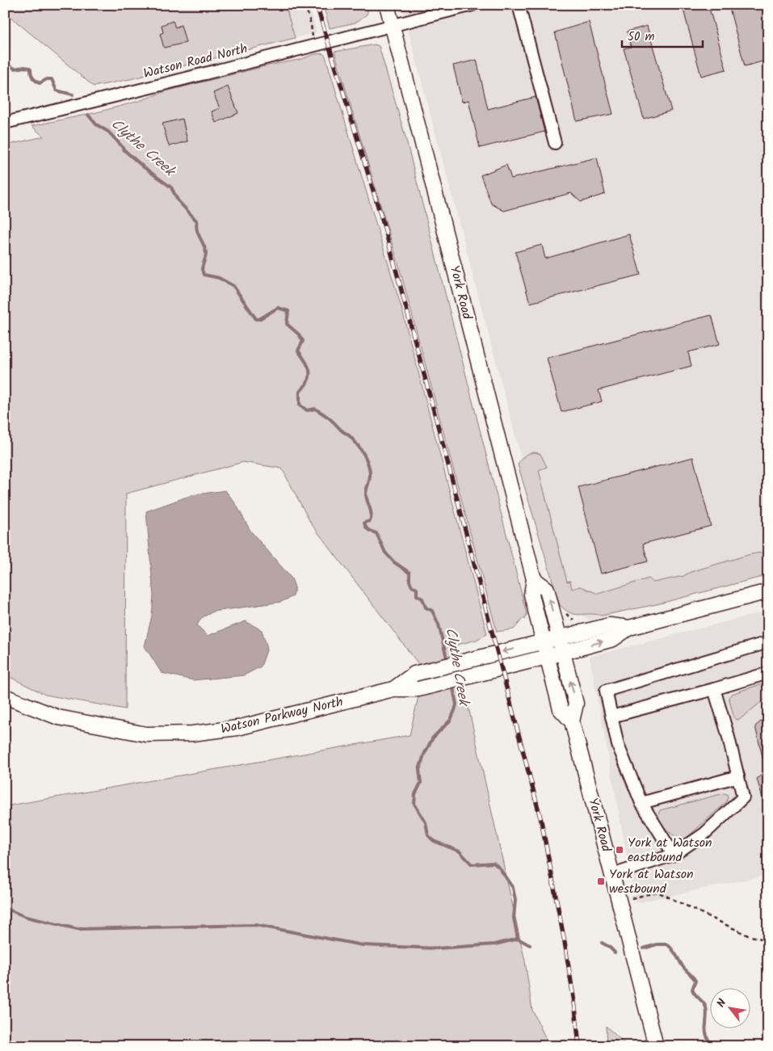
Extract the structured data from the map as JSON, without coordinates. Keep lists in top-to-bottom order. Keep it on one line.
{"streets":{"main road":["York Road","Watson Parkway North"],"street":["Watson Road North"]},"crossings":[["Watson Road North","York Road"],["York Road","Watson Parkway North"]],"water":["Clythe Creek"],"places":{"transit":["York at Watson eastbound","York at Watson westbound"]},"scale_bar":"50 m","north":"top left"}
